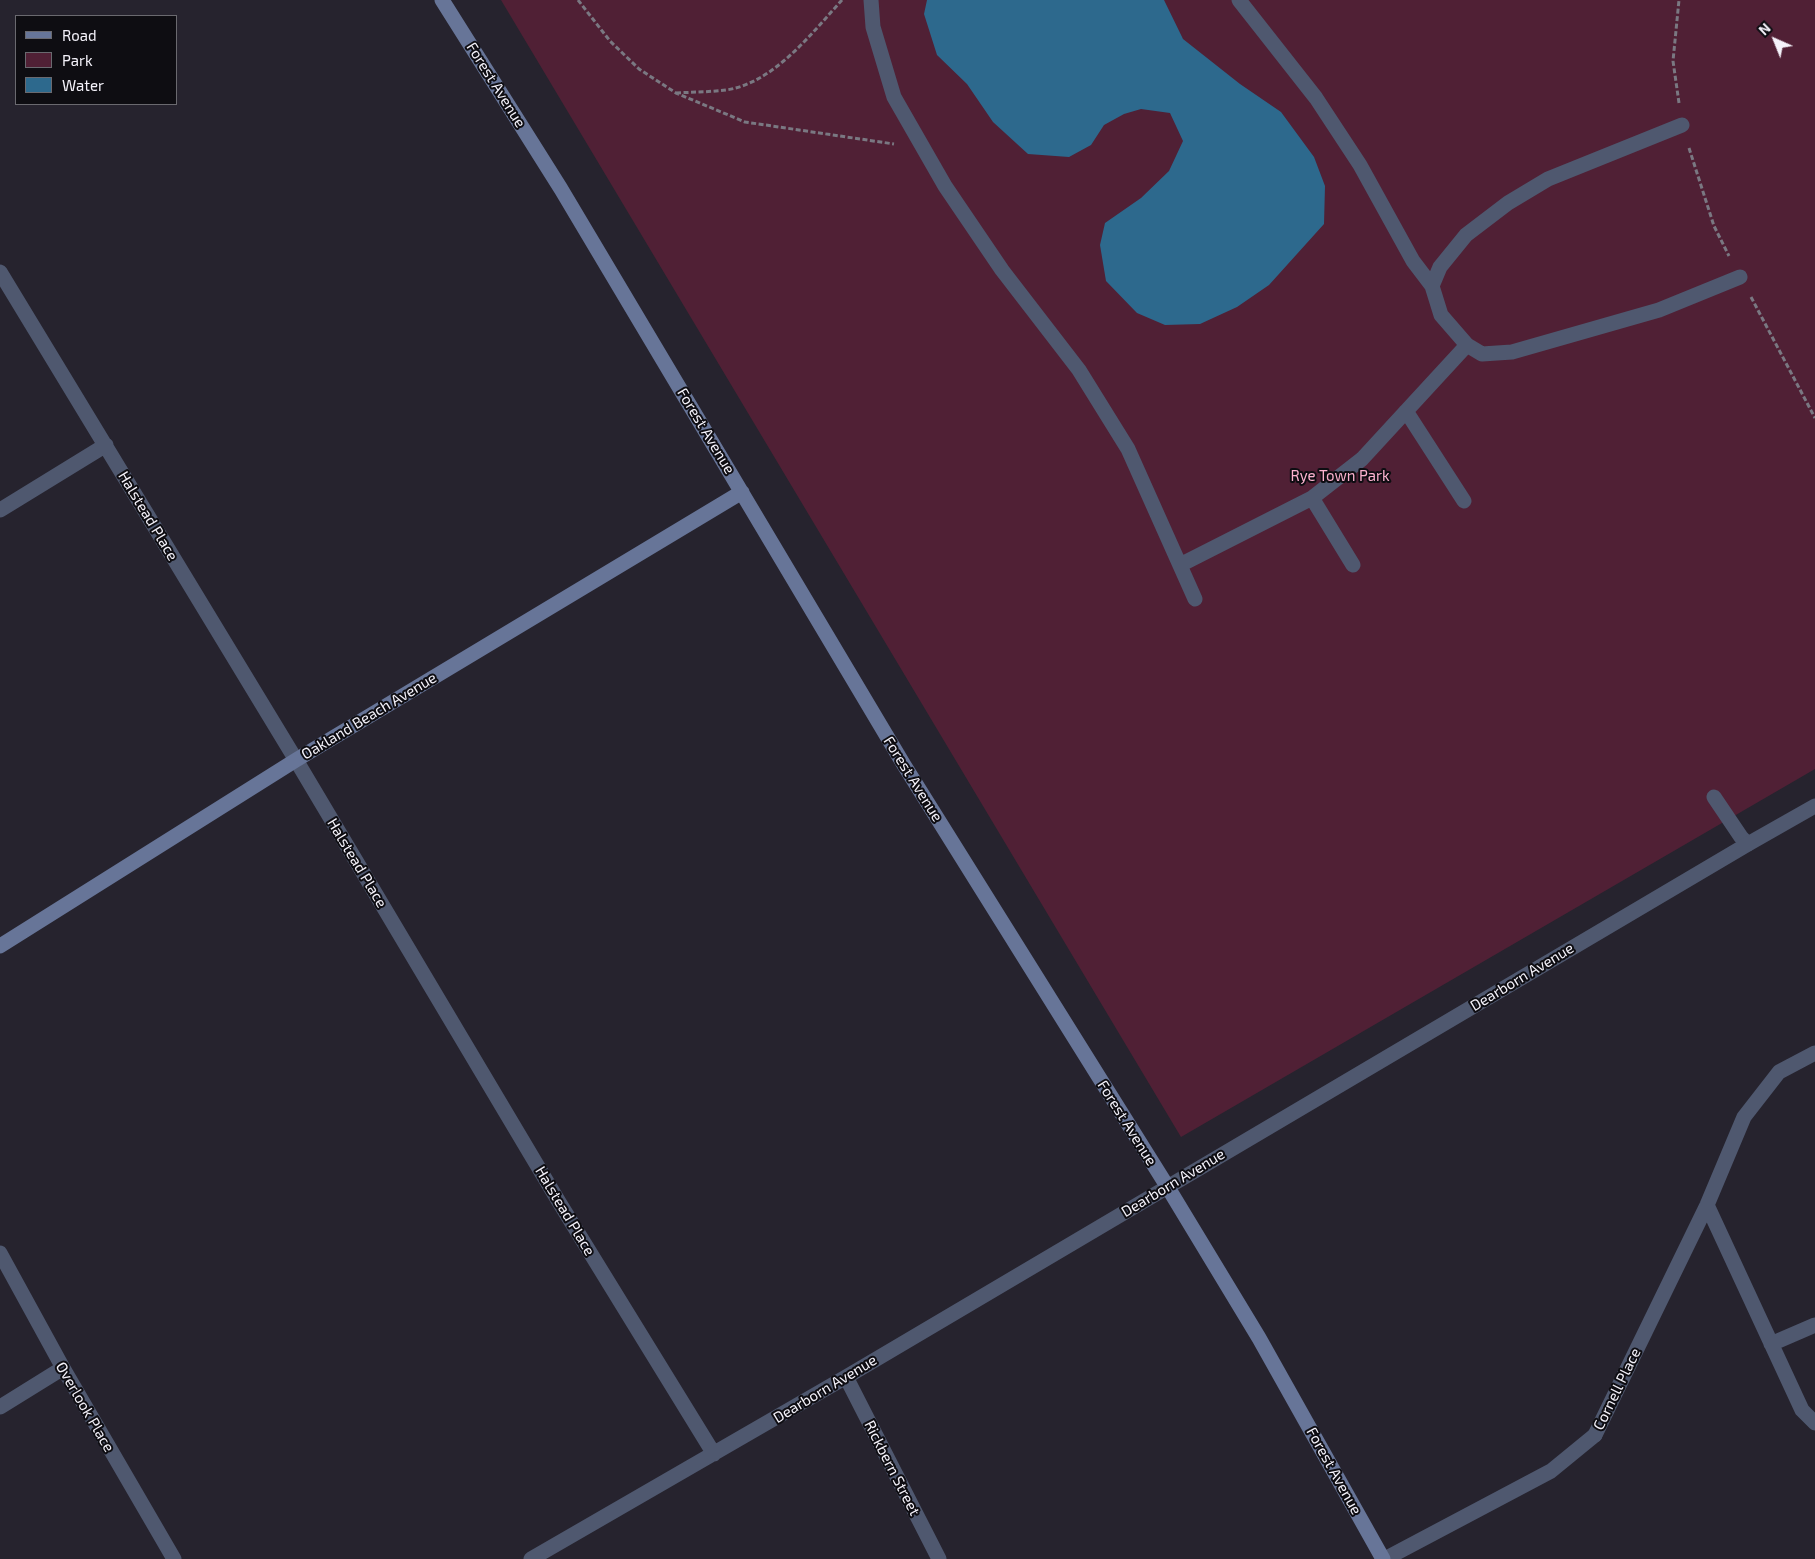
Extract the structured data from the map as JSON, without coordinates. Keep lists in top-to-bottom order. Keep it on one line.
{"streets":{"street":["Forest Avenue","Halstead Place","Oakland Beach Avenue","Dearborn Avenue","Cornell Place","Overlook Place","Rickbern Street"]},"crossings":[["Forest Avenue","Oakland Beach Avenue"],["Forest Avenue","Dearborn Avenue"],["Forest Avenue","Cornell Place"],["Halstead Place","Oakland Beach Avenue"],["Halstead Place","Dearborn Avenue"],["Dearborn Avenue","Rickbern Street"]],"parks":["Rye Town Park"],"legend":["Road","Park","Water"],"north":"top left"}
